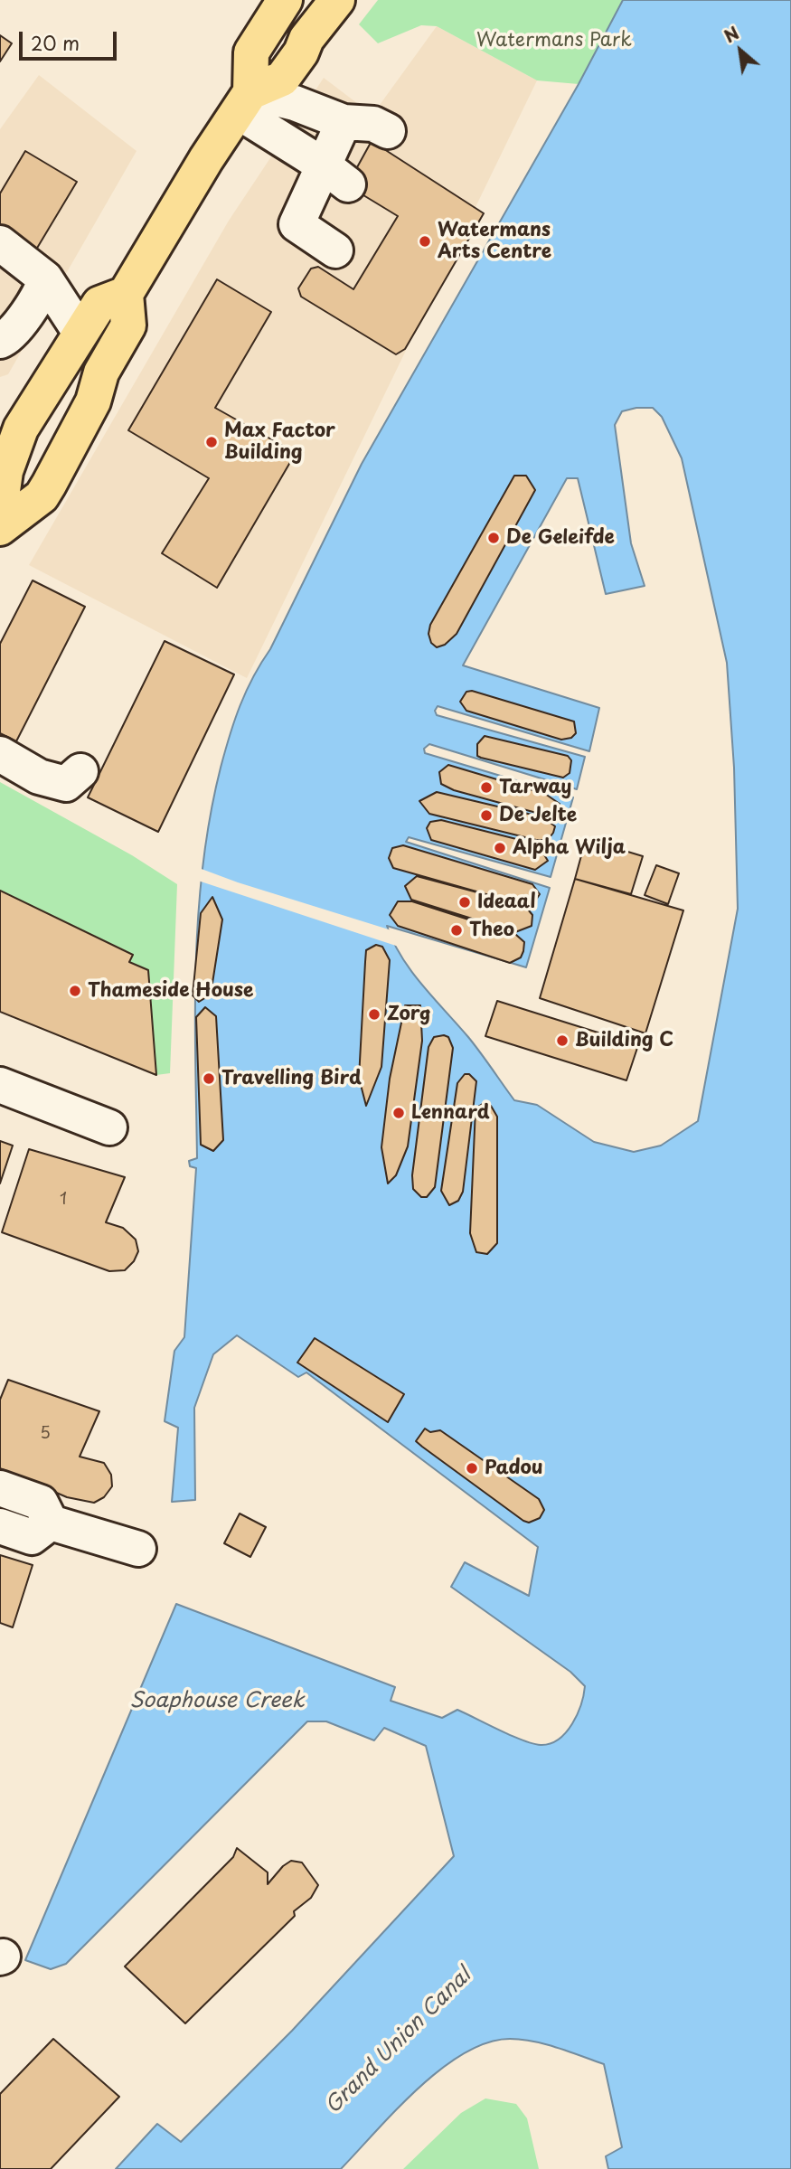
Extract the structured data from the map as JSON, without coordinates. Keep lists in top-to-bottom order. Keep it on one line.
{"water":["Soaphouse Creek","Grand Union Canal"],"parks":["Watermans Park"],"places":["Watermans Arts Centre","Max Factor Building","De Geleifde","Tarway","De Jelte","Alpha Wilja","Ideaal","Theo","Thameside House","Zorg","Building C","Travelling Bird","Lennard","Padou"],"house_numbers":["1","5"],"scale_bar":"20 m","north":"top left"}
